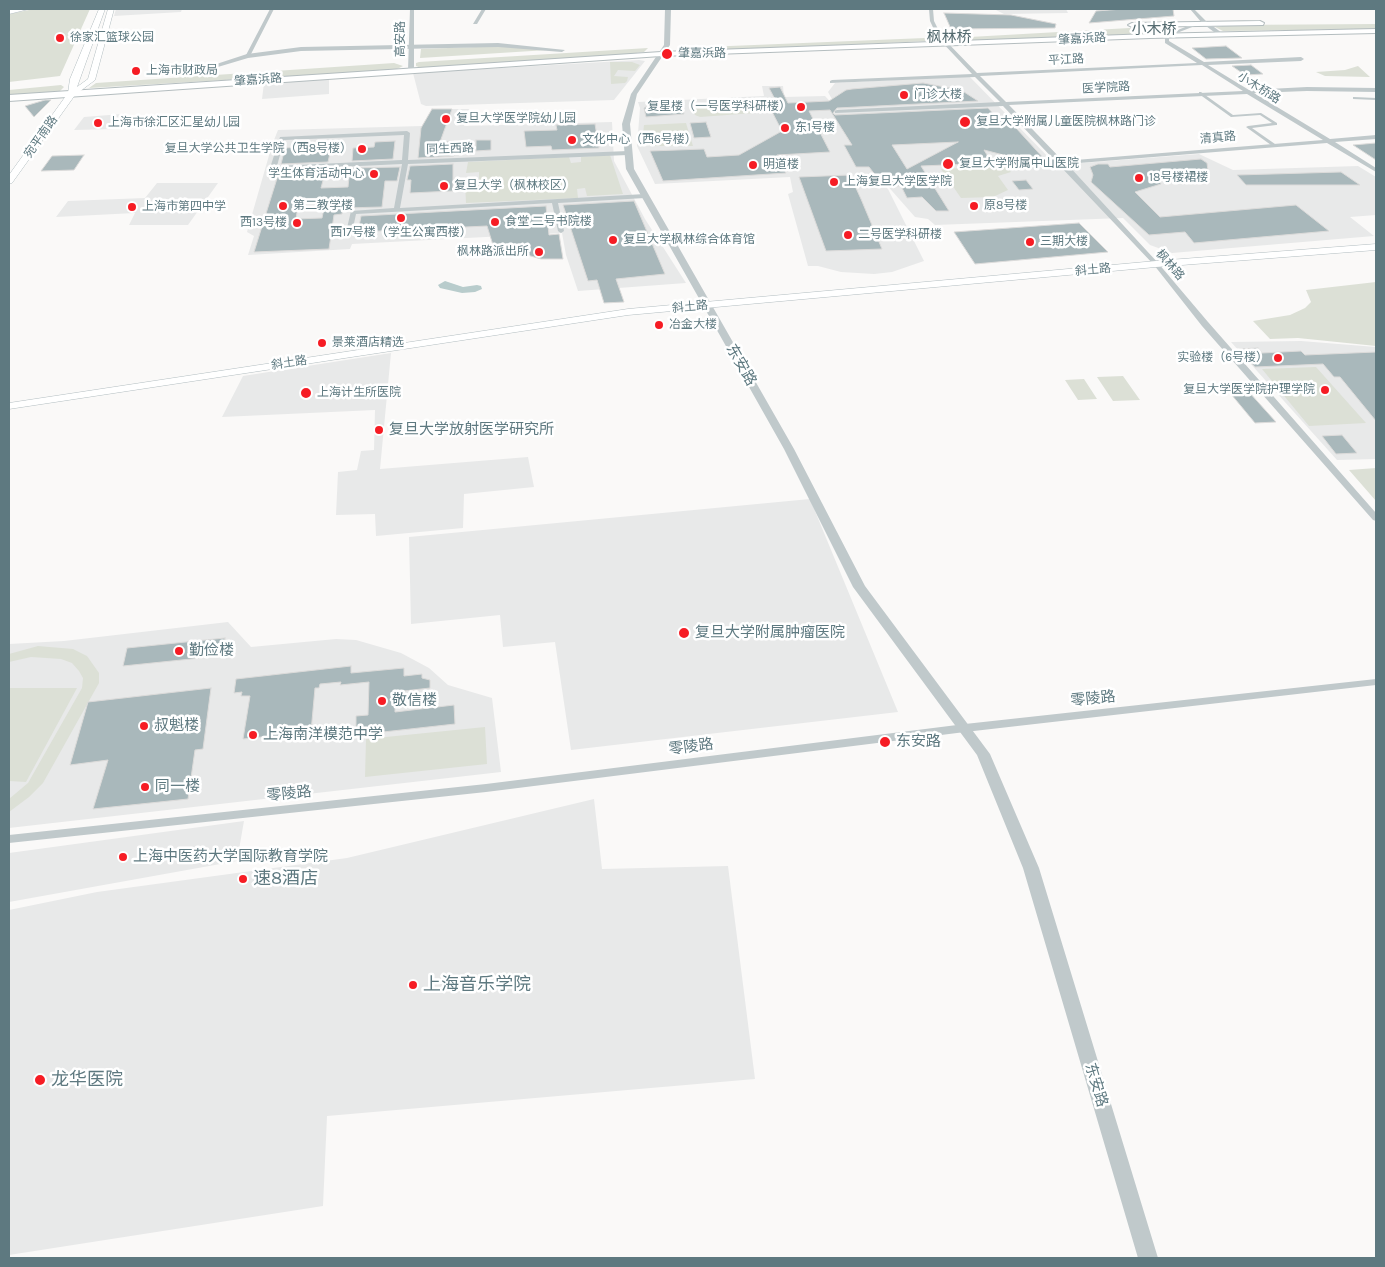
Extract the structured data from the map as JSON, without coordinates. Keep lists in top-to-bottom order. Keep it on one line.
{"streets":{"main road":["肇嘉浜路","宛平南路","斜土路"],"street":["高安路","平江路","医学院路","小木桥路","清真路","同生西路","枫林路","东安路","零陵路"]},"crossings":[["高安路","肇嘉浜路"],["肇嘉浜路","小木桥路"],["肇嘉浜路","宛平南路"],["肇嘉浜路","枫林路"],["肇嘉浜路","东安路"],["平江路","小木桥路"],["平江路","枫林路"],["医学院路","小木桥路"],["医学院路","枫林路"],["小木桥路","清真路"],["清真路","枫林路"],["同生西路","东安路"],["枫林路","斜土路"],["斜土路","东安路"],["东安路","零陵路"]],"districts":["小木桥","枫林桥"],"places":["徐家汇篮球公园","肇嘉浜路","上海市财政局","门诊大楼","复星楼（一号医学科研楼）","复旦大学医学院幼儿园","复旦大学附属儿童医院枫林路门诊","上海市徐汇区汇星幼儿园","东1号楼","文化中心（西6号楼）","复旦大学公共卫生学院（西8号楼）","复旦大学附属中山医院","明道楼","学生体育活动中心","18号楼裙楼","上海复旦大学医学院","复旦大学（枫林校区）","第二教学楼","原8号楼","上海市第四中学","西17号楼（学生公寓西楼）","食堂 二号书院楼","西13号楼","二号医学科研楼","复旦大学枫林综合体育馆","三期大楼","枫林路派出所","冶金大楼","景莱酒店精选","实验楼（6号楼）","复旦大学医学院护理学院","上海计生所医院","复旦大学放射医学研究所","复旦大学附属肿瘤医院","勤俭楼","敬信楼","叔魁楼","上海南洋模范中学","东安路","同一楼","上海中医药大学国际教育学院","速8酒店","上海音乐学院","龙华医院"]}
